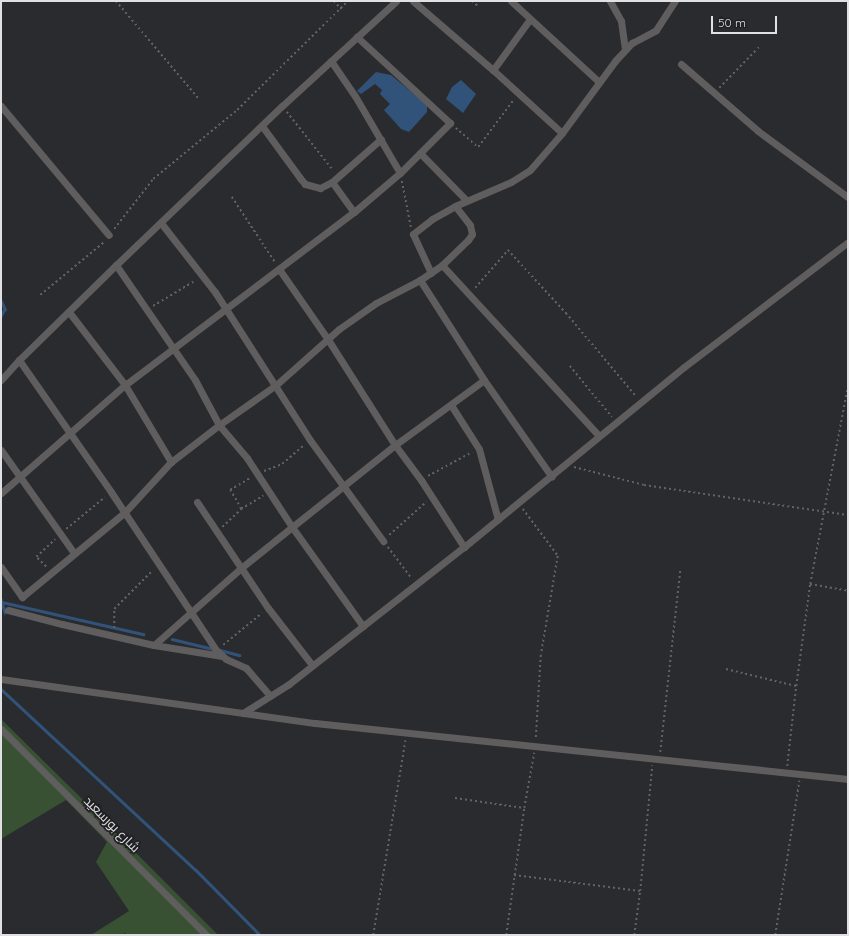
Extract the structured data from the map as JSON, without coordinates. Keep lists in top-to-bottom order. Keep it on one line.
{"streets":{"street":["شارع بورسعيد"]},"scale_bar":"50 m"}
